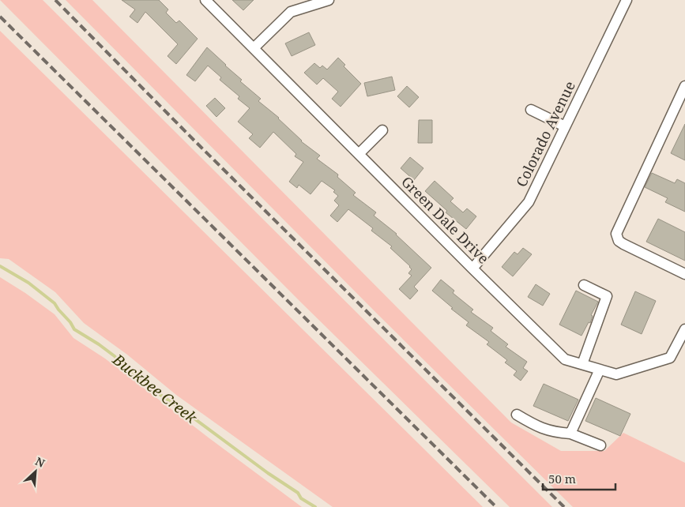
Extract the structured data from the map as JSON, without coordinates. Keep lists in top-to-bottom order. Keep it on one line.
{"streets":{"street":["Colorado Avenue","Green Dale Drive"]},"crossings":[["Colorado Avenue","Green Dale Drive"]],"water":["Buckbee Creek"],"scale_bar":"50 m","north":"top right"}
